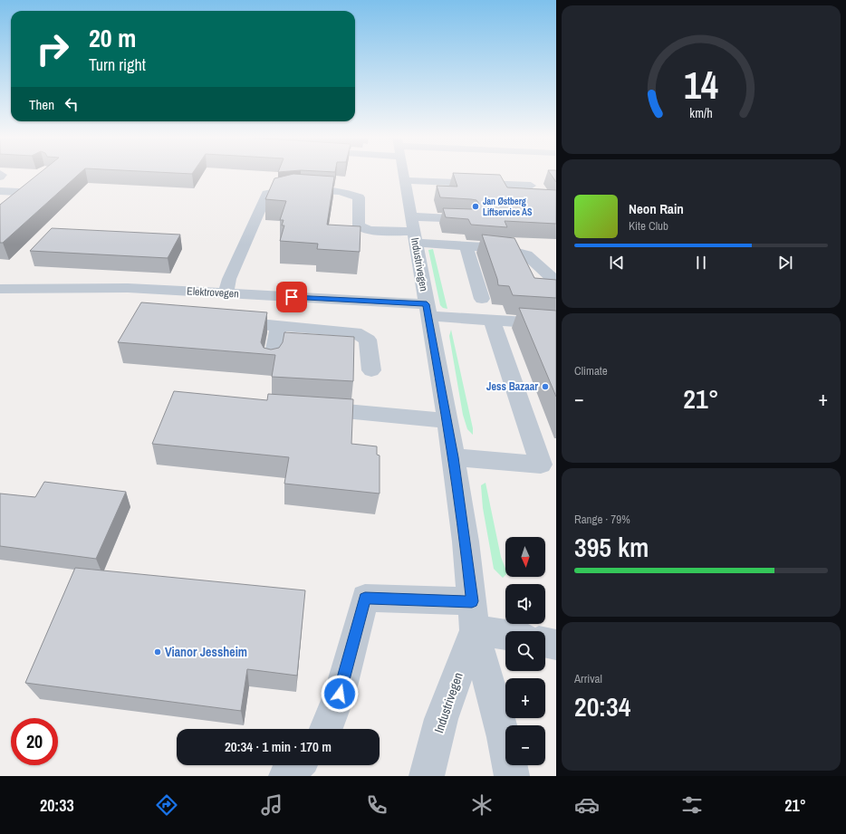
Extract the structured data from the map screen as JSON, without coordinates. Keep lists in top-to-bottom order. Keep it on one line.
{"streets":{"street":["Industrivegen","Elektrovegen"]},"crossings":[["Industrivegen","Elektrovegen"]],"places":["Jan Østberg Liftservice AS","Jess Bazaar","Vianor Jessheim"],"north":"bottom","page":{"turn":["20 m","Turn right"],"then":"Then","song":["Neon Rain","Kite Club"],"tile":["Climate",["Range · 79%","395 km"],["Arrival","20:34"]],"heat":["−","21°","+"],"map_buttons":["+","−"],"limit":"20","trip":"20:34 · 1 min · 170 m","tabs":["20:33","21°"],"gauge":["14","km/h"]}}
